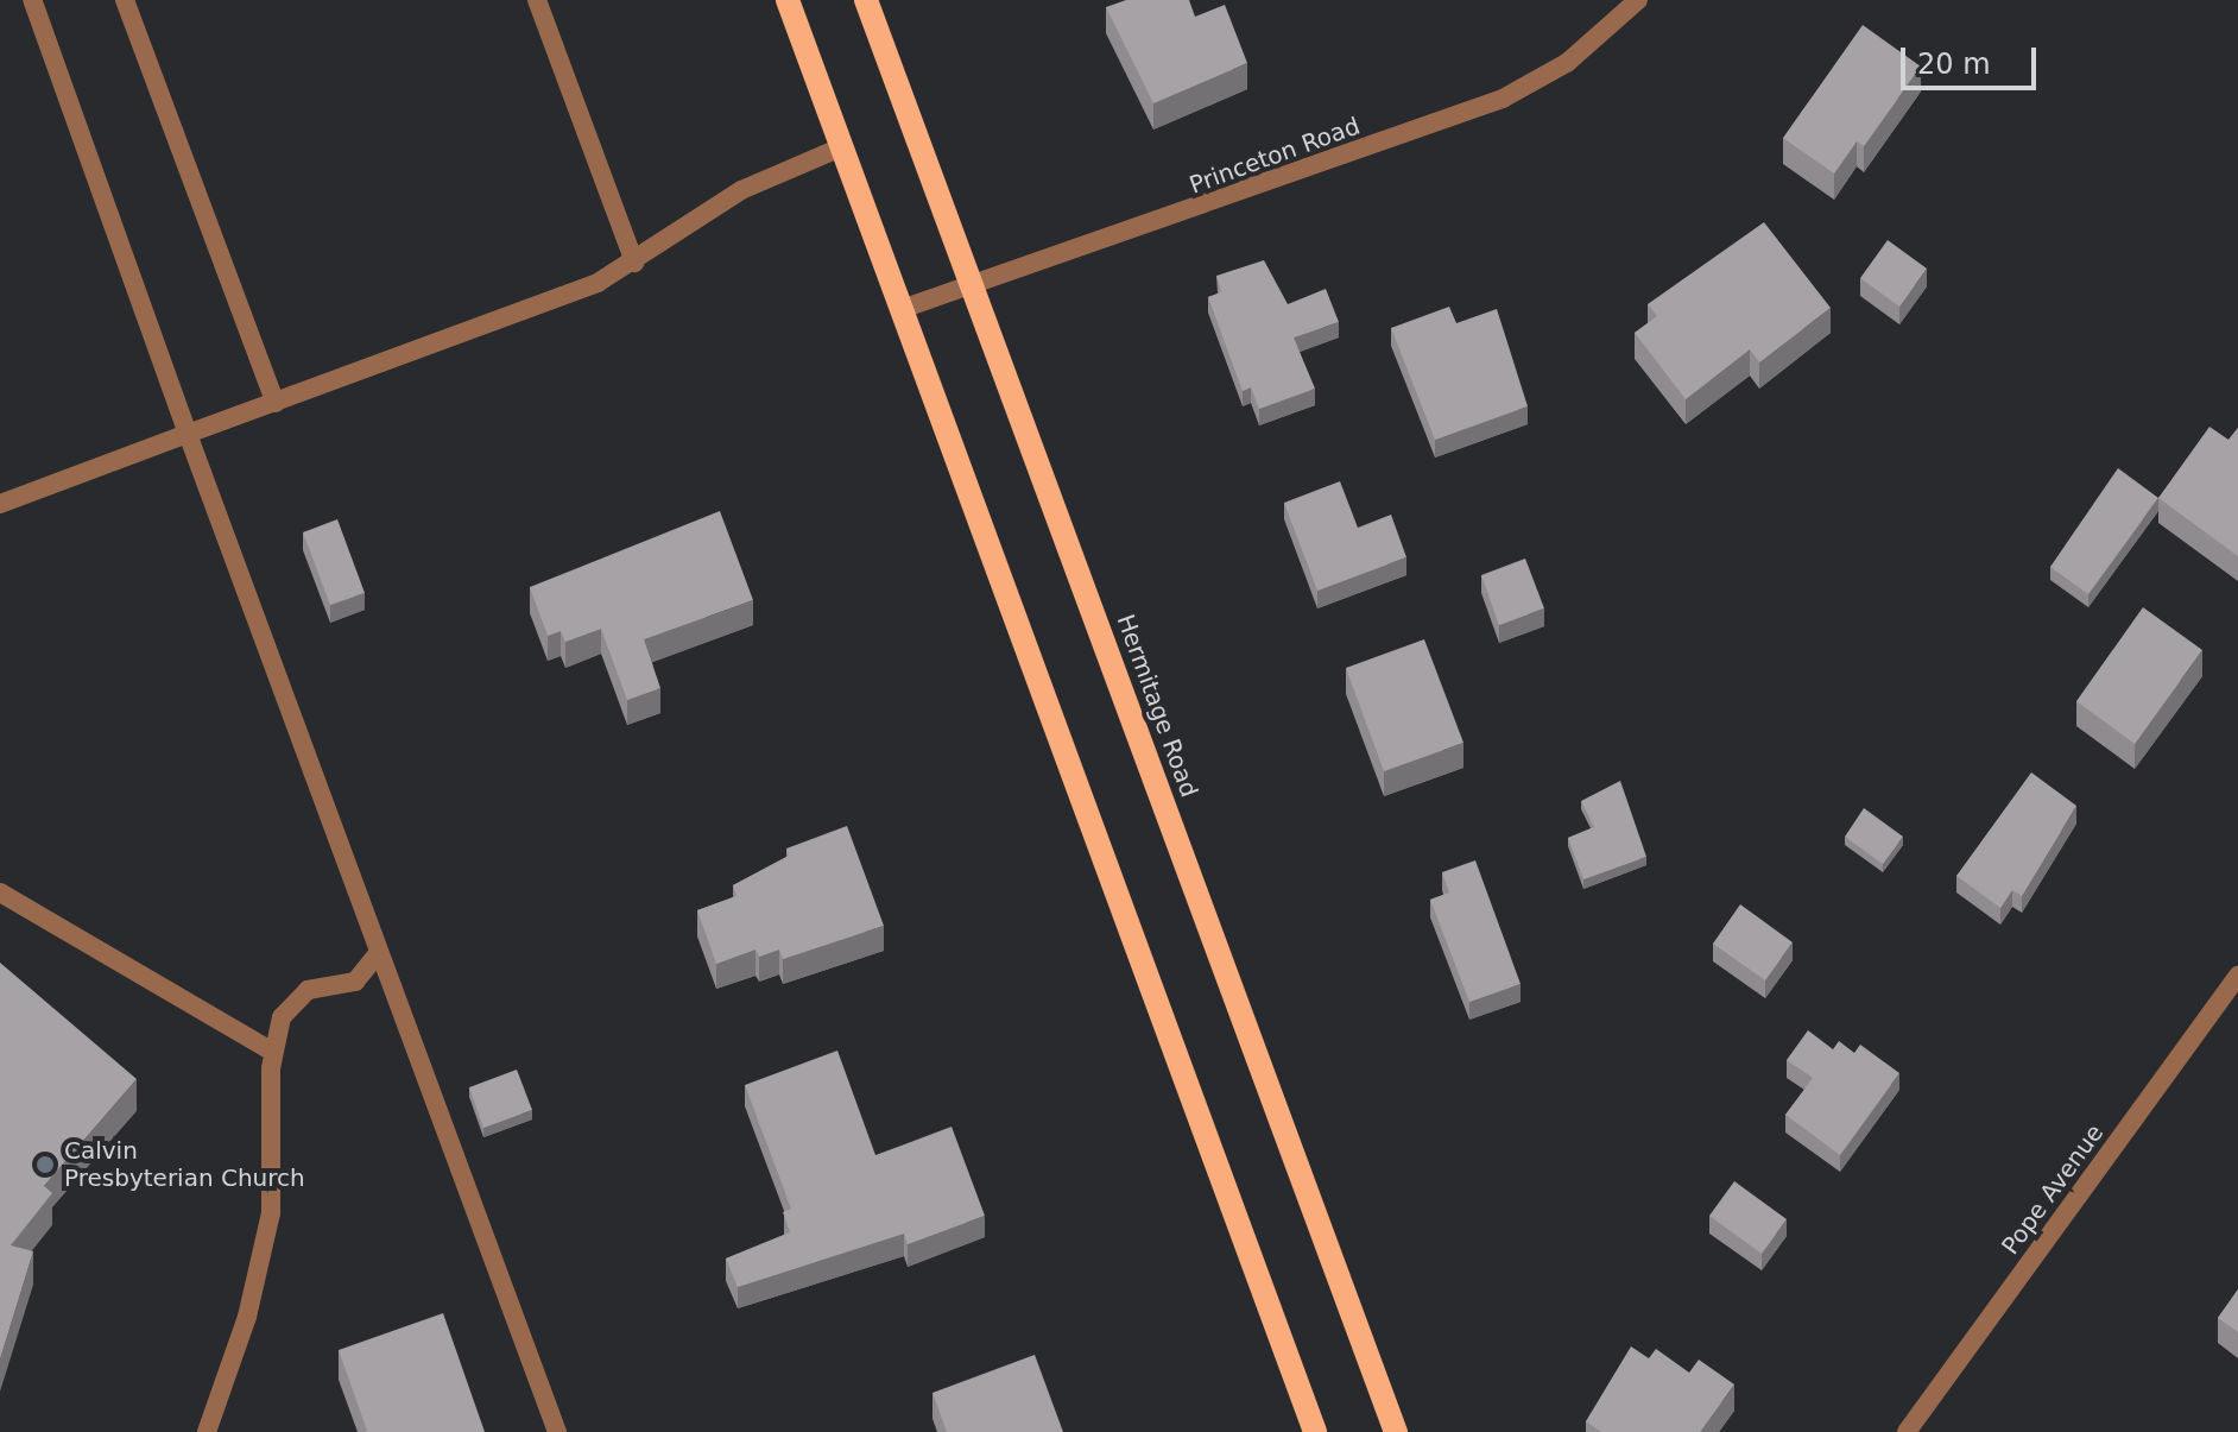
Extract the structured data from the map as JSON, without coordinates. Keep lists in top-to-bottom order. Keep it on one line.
{"streets":{"main road":["Hermitage Road"],"street":["Princeton Road","Pope Avenue"]},"crossings":[["Princeton Road","Hermitage Road"]],"places":["Calvin Presbyterian Church"],"scale_bar":"20 m"}
